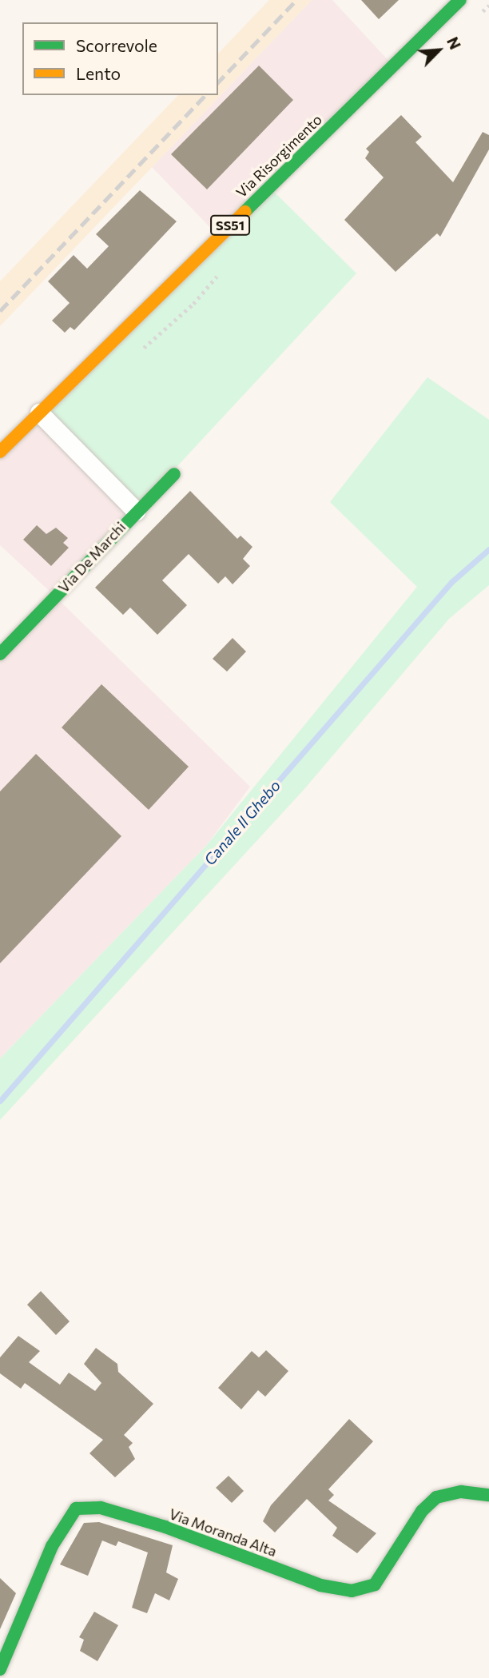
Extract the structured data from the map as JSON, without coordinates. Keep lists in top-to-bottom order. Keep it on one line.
{"streets":{"street":["Via Risorgimento","SS51","Via De Marchi","Via Moranda Alta"]},"crossings":[["Via Risorgimento","Via De Marchi"]],"water":["Canale Il Ghebo"],"legend":["Scorrevole","Lento"],"north":"top right"}
